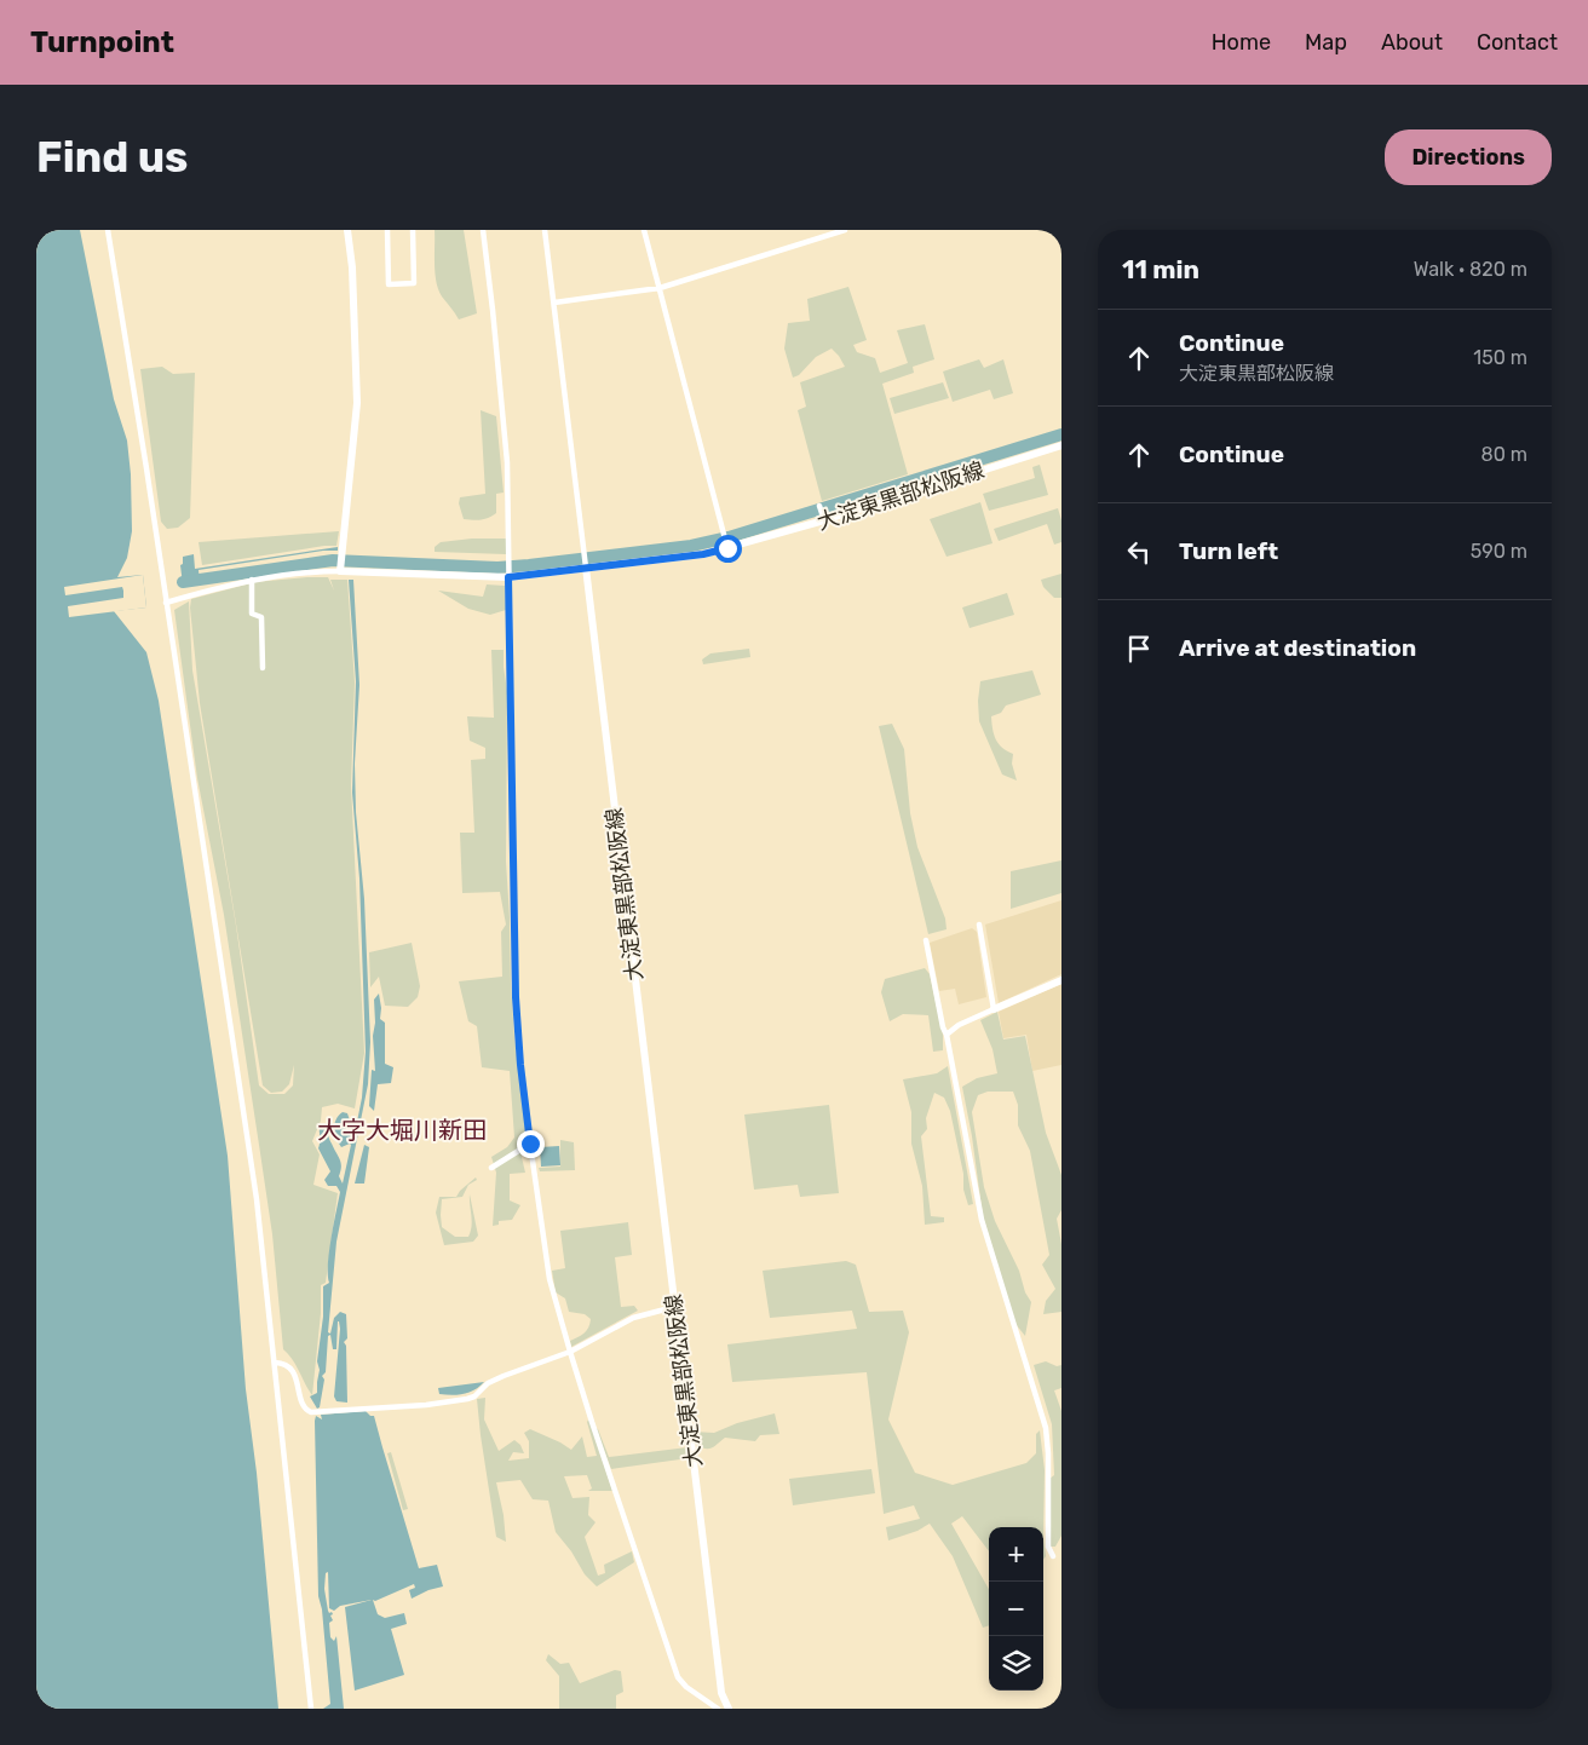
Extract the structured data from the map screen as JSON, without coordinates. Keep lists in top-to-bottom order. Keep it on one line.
{"streets":{"main road":["大淀東黒部松阪線"]},"districts":["大字大堀川新田"],"page":{"header":"Turnpoint","nav":["Home","Map","About","Contact"],"buttons":"Directions","title":"Find us","heading":["11 min","Walk · 820 m"],"list":[["Continue","大淀東黒部松阪線","150 m"],["Continue","80 m"],["Turn left","590 m"],"Arrive at destination"],"map_buttons":["+","−"]}}
